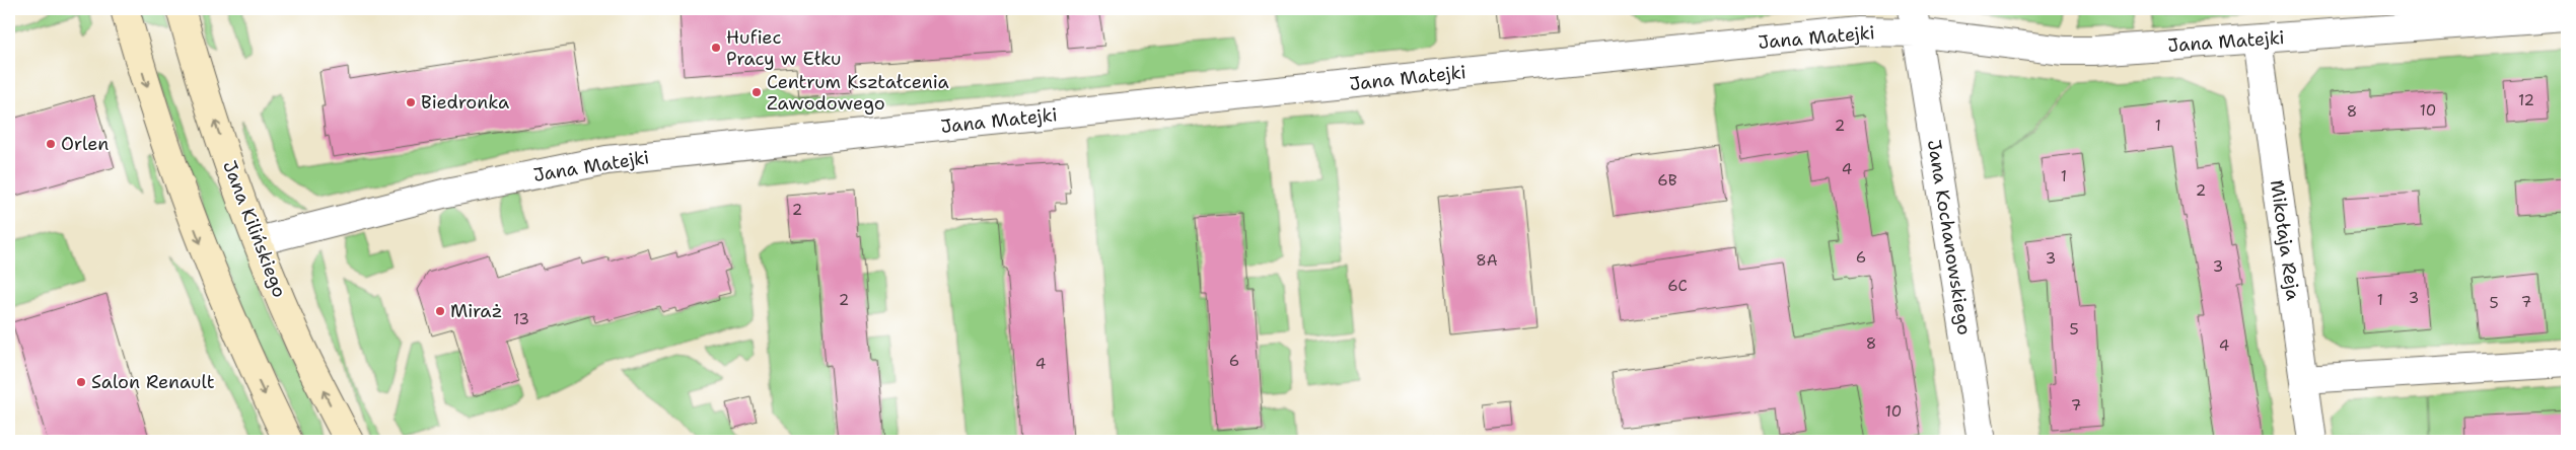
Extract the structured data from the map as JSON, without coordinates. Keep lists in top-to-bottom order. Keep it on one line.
{"streets":{"street":["Jana Matejki","Jana Kilińskiego","Jana Kochanowskiego","Mikołaja Reja"]},"crossings":[["Jana Matejki","Jana Kilińskiego"],["Jana Matejki","Jana Kochanowskiego"],["Jana Matejki","Mikołaja Reja"]],"places":["Hufiec Pracy w Ełku","Centrum Kształcenia Zawodowego","Biedronka","Orlen","Miraż","Salon Renault"],"house_numbers":["12","10","8","2","1","4","1","6B","2","2","6","3","8A","3","6C","3","2","1","7","5","13","5","8","4","6","4","7","10"]}
